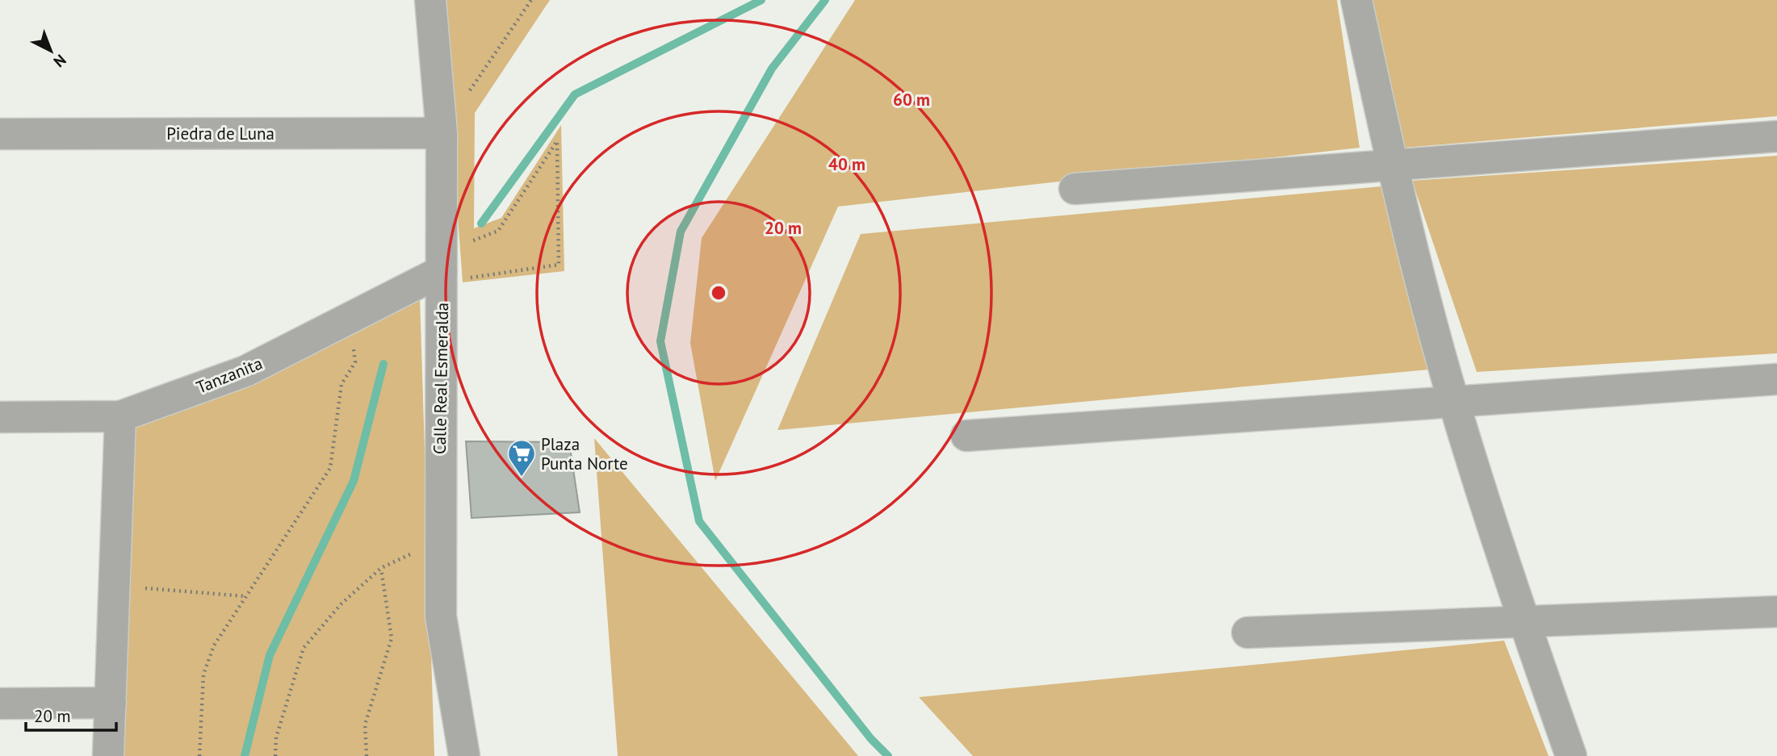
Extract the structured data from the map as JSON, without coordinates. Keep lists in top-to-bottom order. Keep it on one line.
{"streets":{"street":["Piedra de Luna","Tanzanita","Calle Real Esmeralda"]},"crossings":[["Piedra de Luna","Calle Real Esmeralda"],["Tanzanita","Calle Real Esmeralda"]],"places":{"supermarket":["Plaza Punta Norte"]},"scale_bar":"20 m","north":"bottom right","rings":["60 m","40 m","20 m"]}
